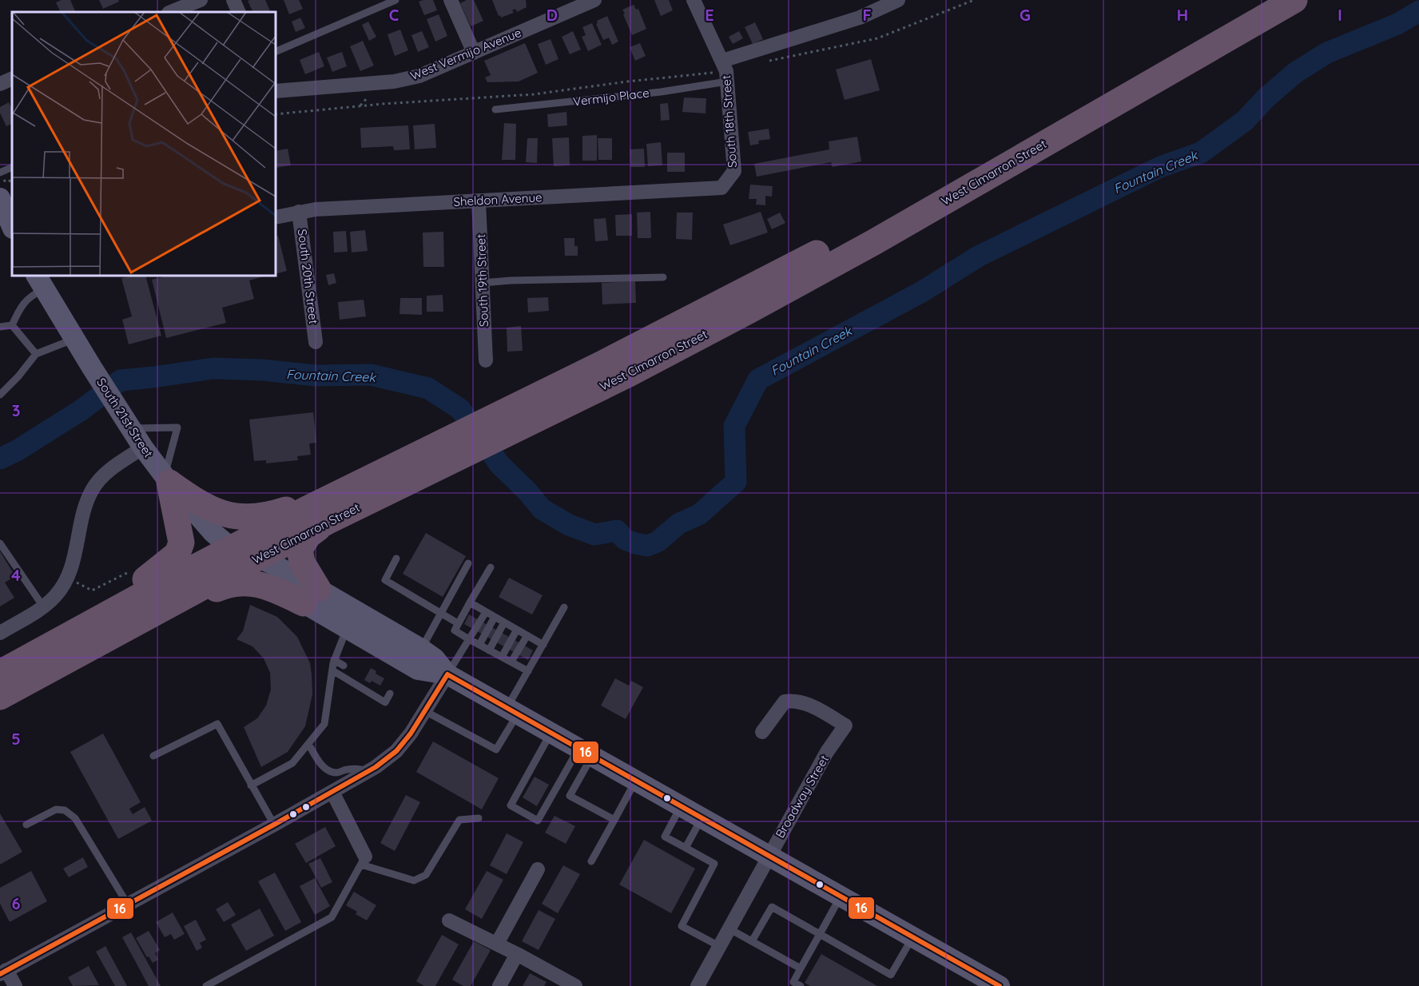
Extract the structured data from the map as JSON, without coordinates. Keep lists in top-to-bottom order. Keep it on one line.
{"streets":{"highway":["West Cimarron Street"],"main road":["South 21st Street"],"street":["West Vermijo Avenue","Vermijo Place","South 18th Street","Sheldon Avenue","South 20th Street","South 19th Street","Broadway Street"]},"crossings":[["Vermijo Place","South 18th Street"],["South 18th Street","Sheldon Avenue"],["West Cimarron Street","South 21st Street"],["Sheldon Avenue","South 20th Street"],["Sheldon Avenue","South 19th Street"],["South 21st Street","Broadway Street"]],"water":["Fountain Creek"],"lines":["transit line 16"],"grid":{"columns":["C","D","E","F","G","H","I"],"rows":["3","4","5","6"]}}
